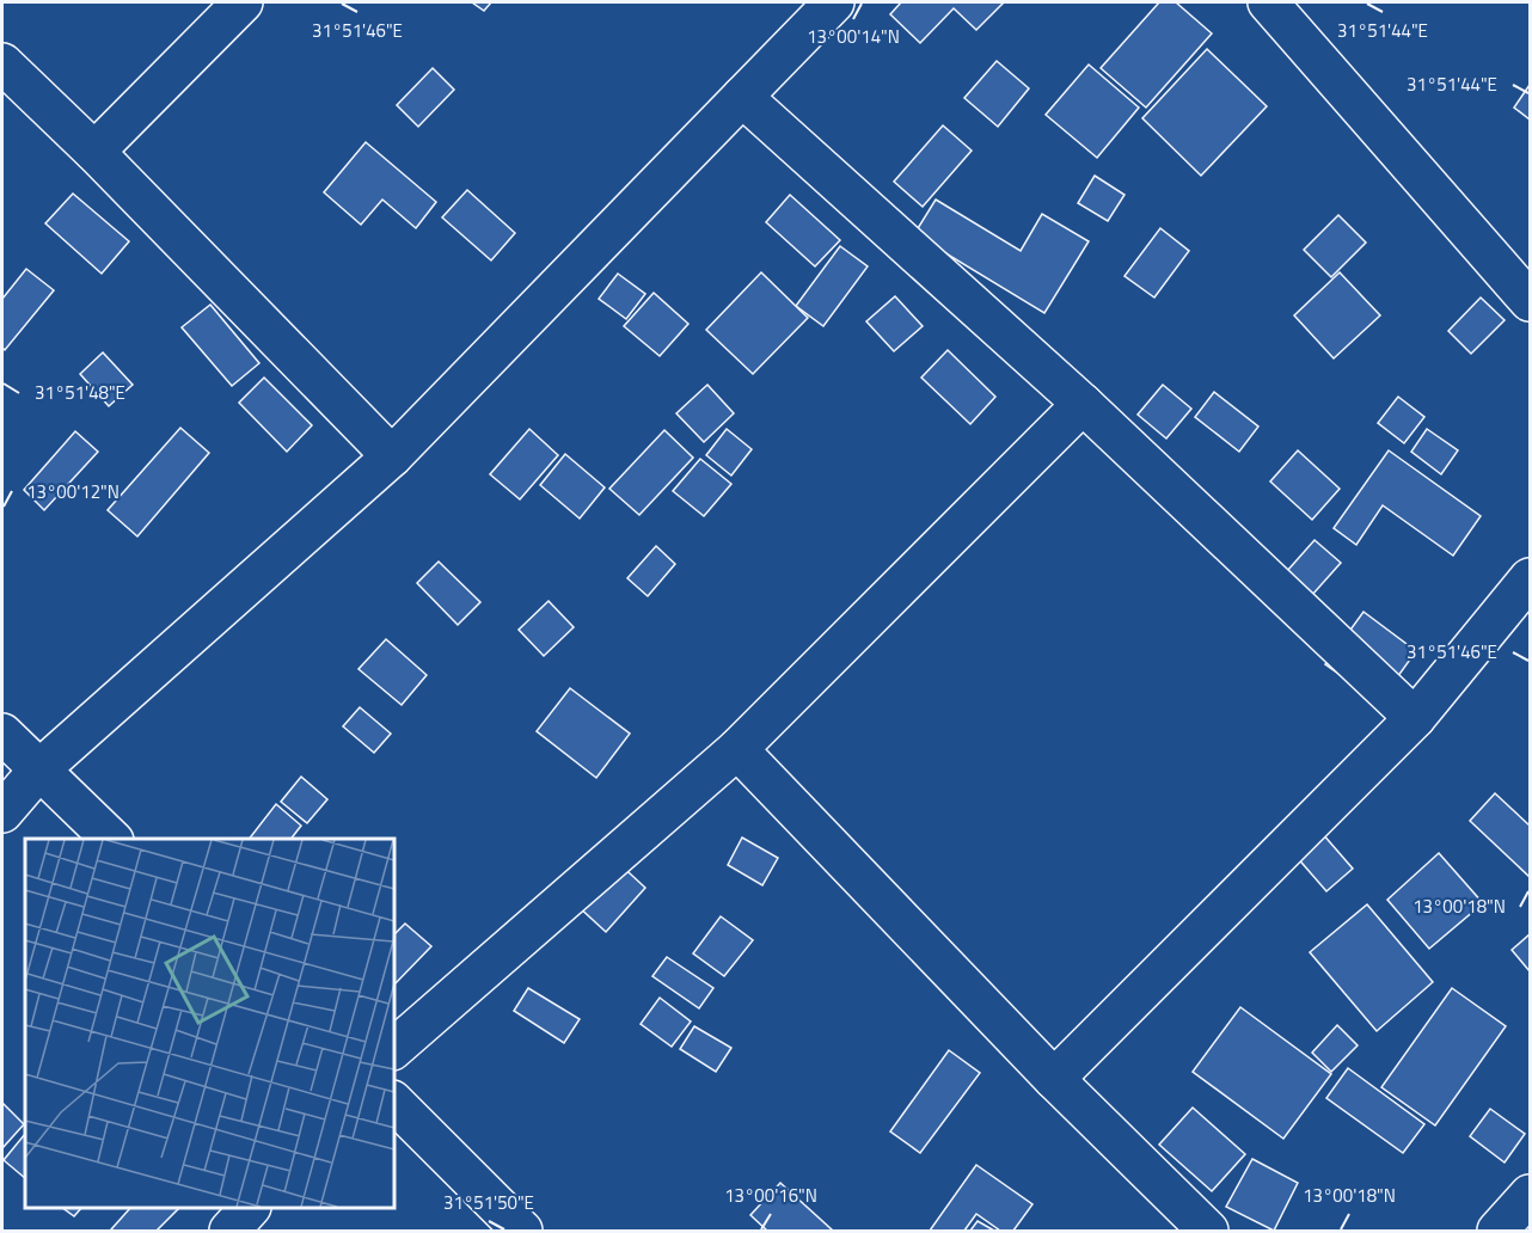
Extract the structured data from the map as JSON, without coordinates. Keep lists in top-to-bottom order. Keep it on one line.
{"coordinates":["31°51'46\"E","31°51'44\"E","13°00'14\"N","31°51'48\"E","13°00'12\"N","13°00'18\"N","13°00'16\"N","31°51'50\"E"]}
